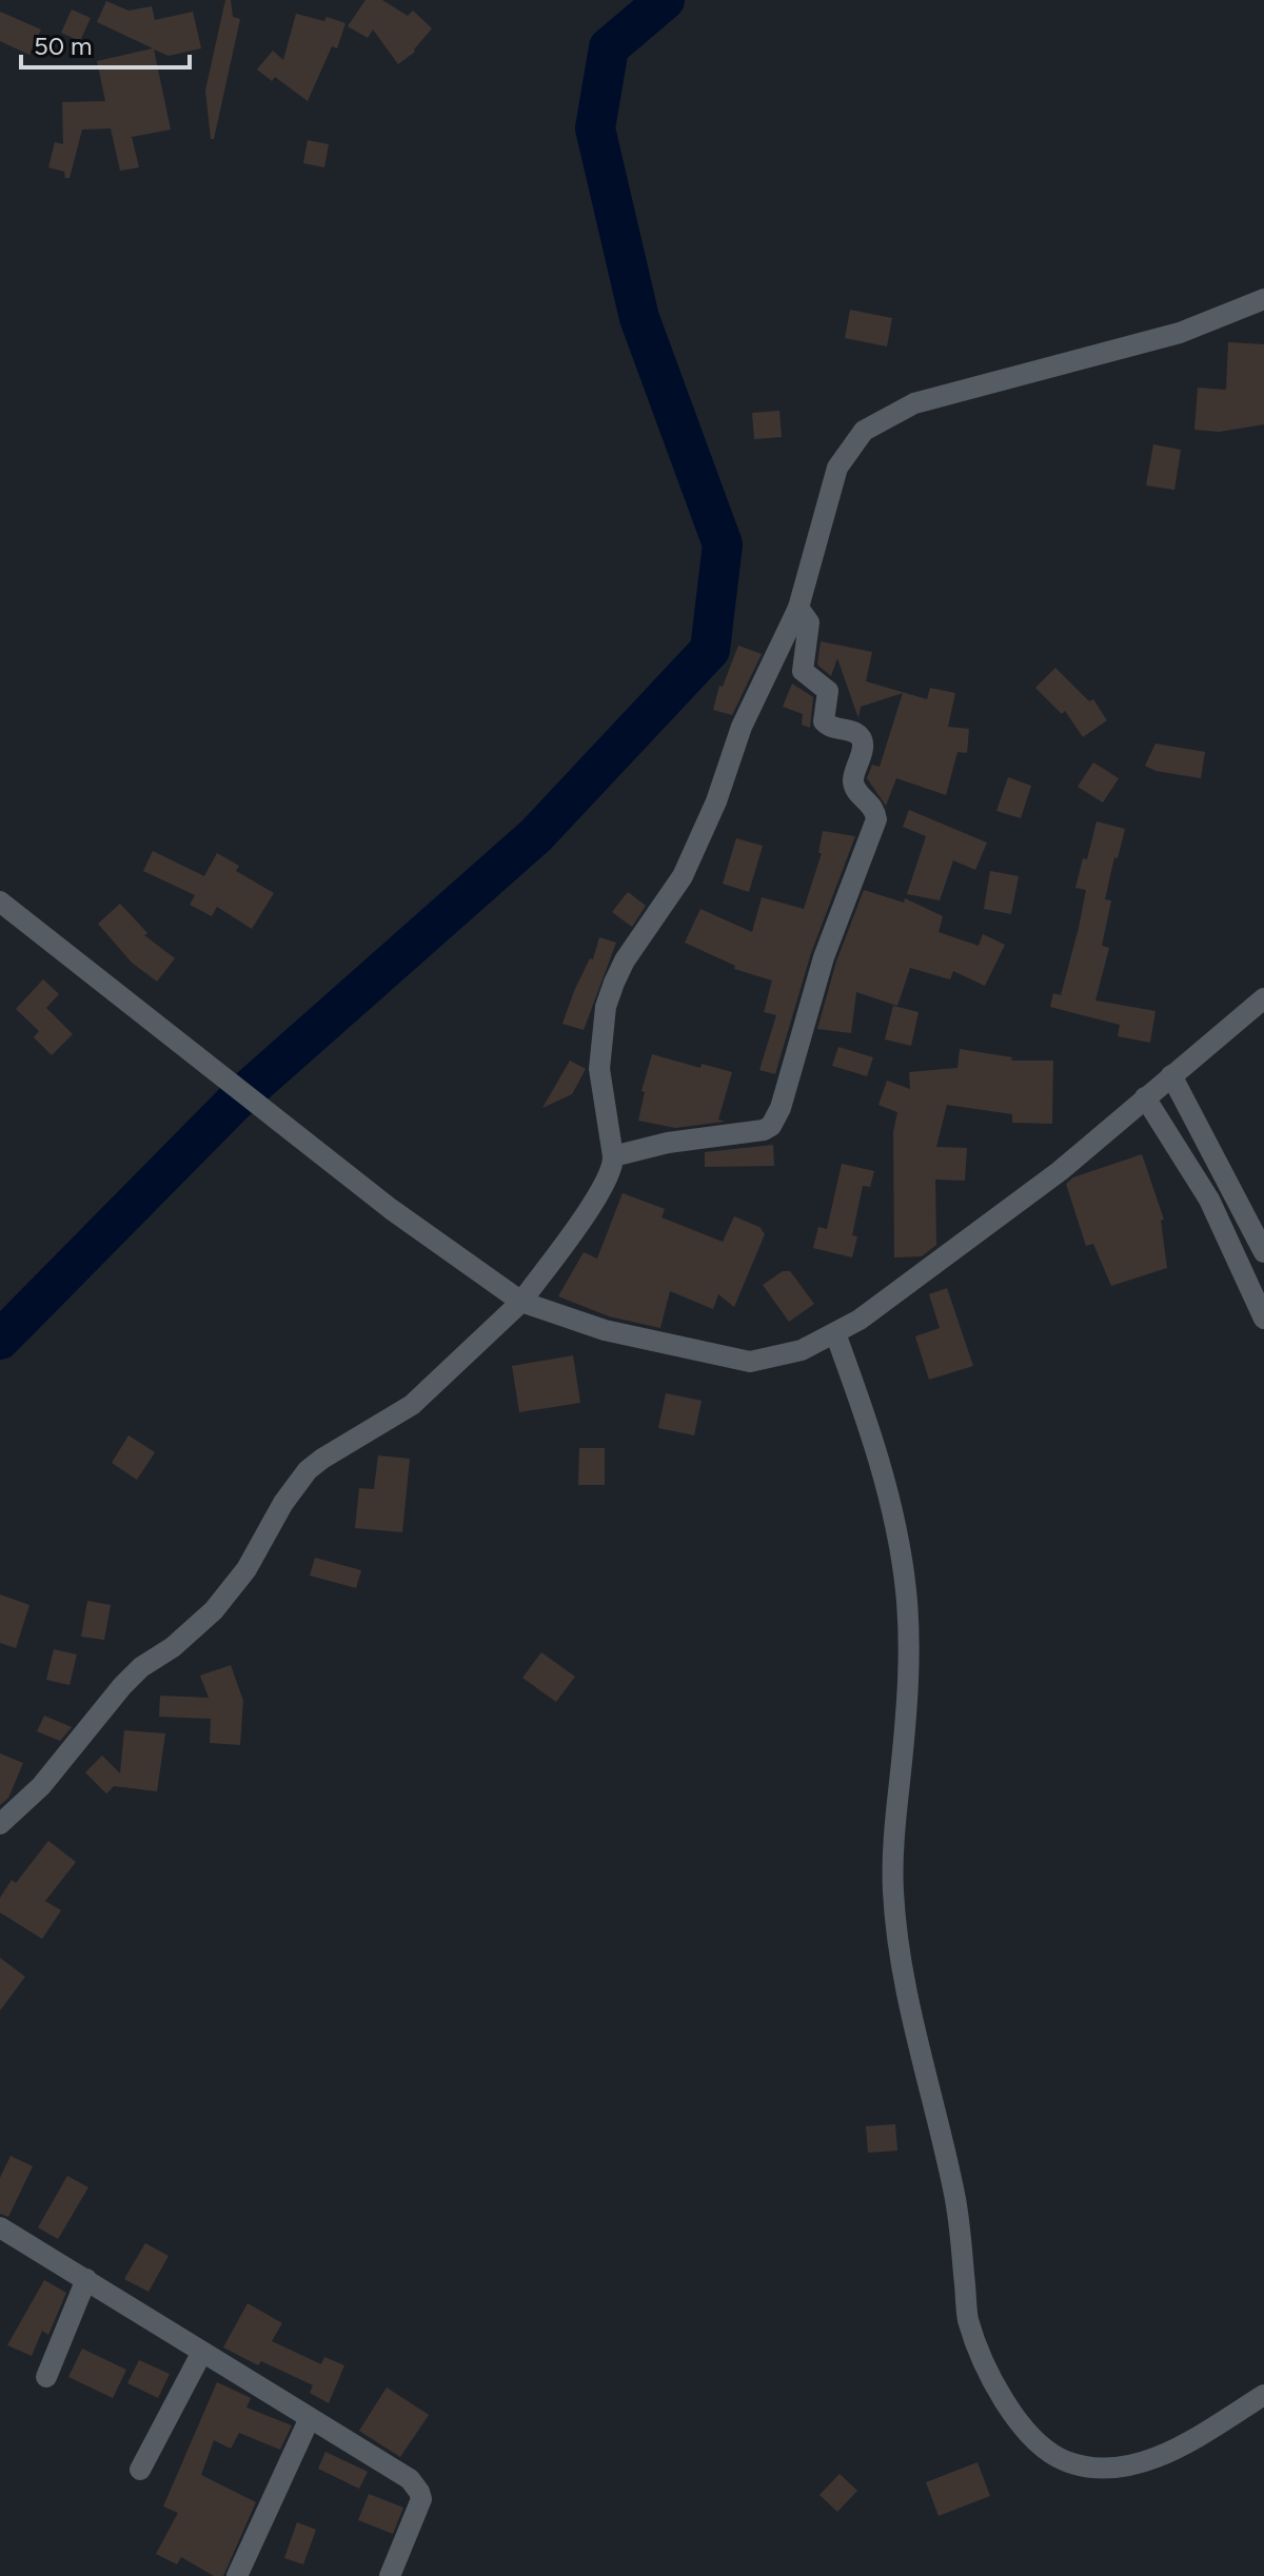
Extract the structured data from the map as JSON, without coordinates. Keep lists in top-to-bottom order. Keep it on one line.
{"scale_bar":"50 m"}
